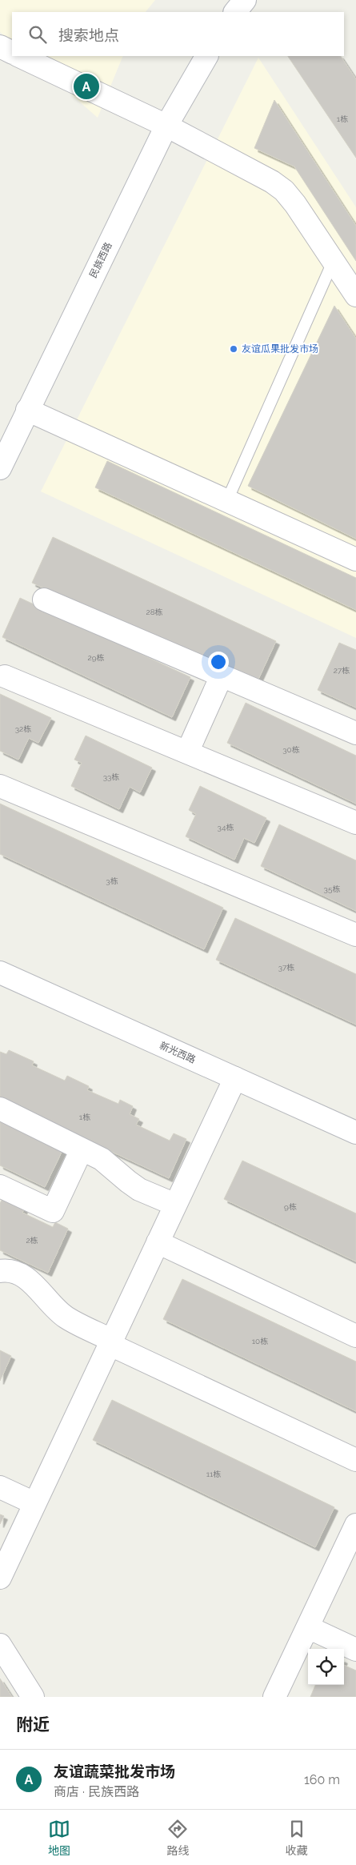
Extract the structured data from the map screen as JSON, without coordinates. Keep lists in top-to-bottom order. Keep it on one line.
{"streets":{"street":["民族西路","新光西路"]},"places":["友谊瓜果批发市场"],"house_numbers":["1栋","28栋","29栋","27栋","32栋","30栋","33栋","34栋","3栋","35栋","37栋","1栋","9栋","2栋","10栋","11栋"],"page":{"search":"搜索地点","pins":"A","heading":"附近","list":[{"mark":"A","name":"友谊蔬菜批发市场","note":"商店 · 民族西路","value":"160 m"}],"nav":["地图","路线","收藏"]}}
